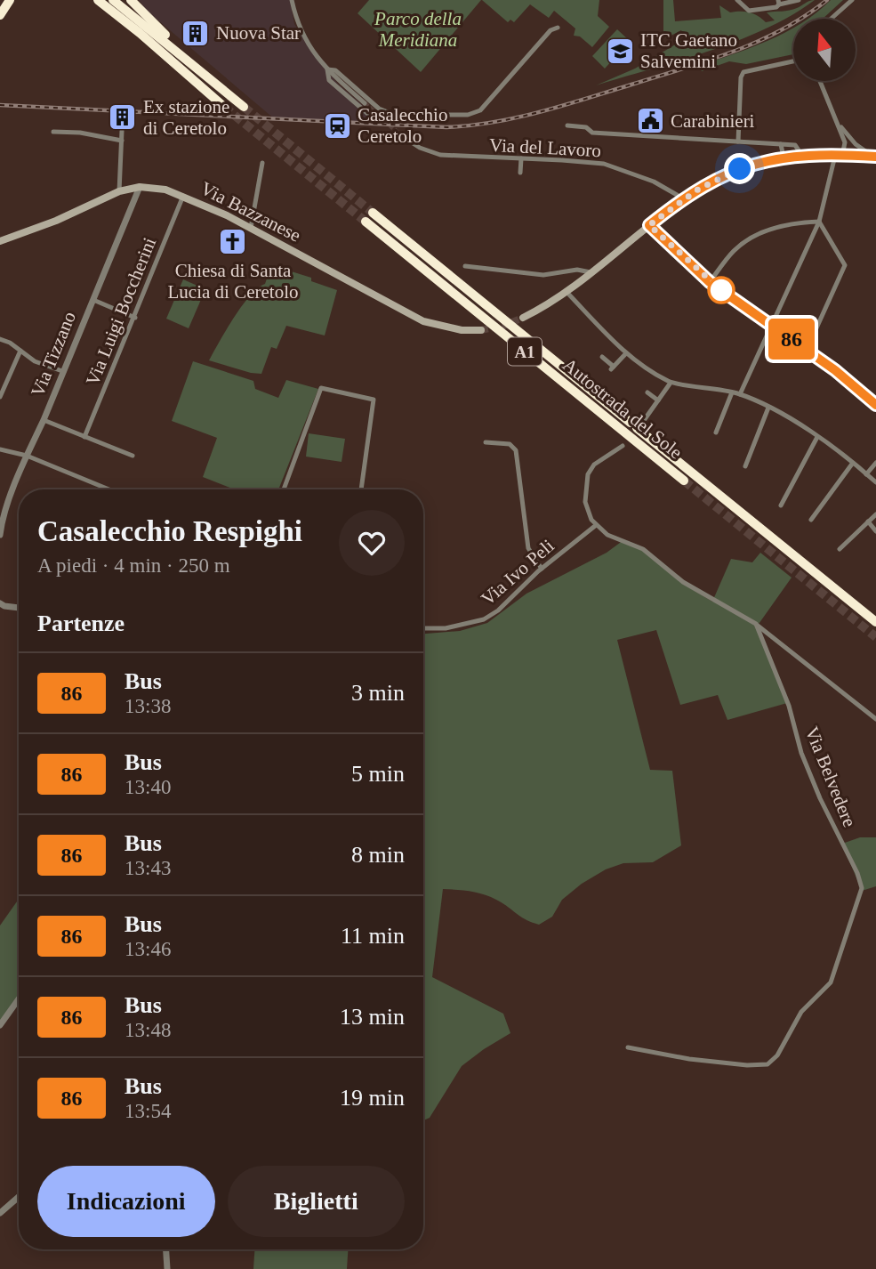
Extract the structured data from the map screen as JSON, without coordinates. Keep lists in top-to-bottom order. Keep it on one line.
{"streets":{"highway":["A1","Autostrada del Sole"],"main road":["Via Bazzanese"],"street":["Via del Lavoro","Via Luigi Boccherini","Via Tizzano","Via Ivo Peli","Via Belvedere"]},"crossings":[["Via Bazzanese","Via Luigi Boccherini"],["Via Bazzanese","Via Tizzano"]],"parks":["Parco della Meridiana"],"places":{"building":["Nuova Star","Ex stazione di Ceretolo"],"school or university":["ITC Gaetano Salvemini"],"public building":["Carabinieri"],"station":["Casalecchio Ceretolo"],"church":["Chiesa di Santa Lucia di Ceretolo"]},"lines":["bus line 86"],"north":"top","page":{"on_map":"86","heading":[["Casalecchio Respighi","A piedi · 4 min · 250 m"],"Partenze"],"list":[{"mark":"86","name":"Bus","note":"13:38","value":"3 min"},{"mark":"86","name":"Bus","note":"13:40","value":"5 min"},{"mark":"86","name":"Bus","note":"13:43","value":"8 min"},{"mark":"86","name":"Bus","note":"13:46","value":"11 min"},{"mark":"86","name":"Bus","note":"13:48","value":"13 min"},{"mark":"86","name":"Bus","note":"13:54","value":"19 min"}],"buttons":["Indicazioni","Biglietti"]}}
